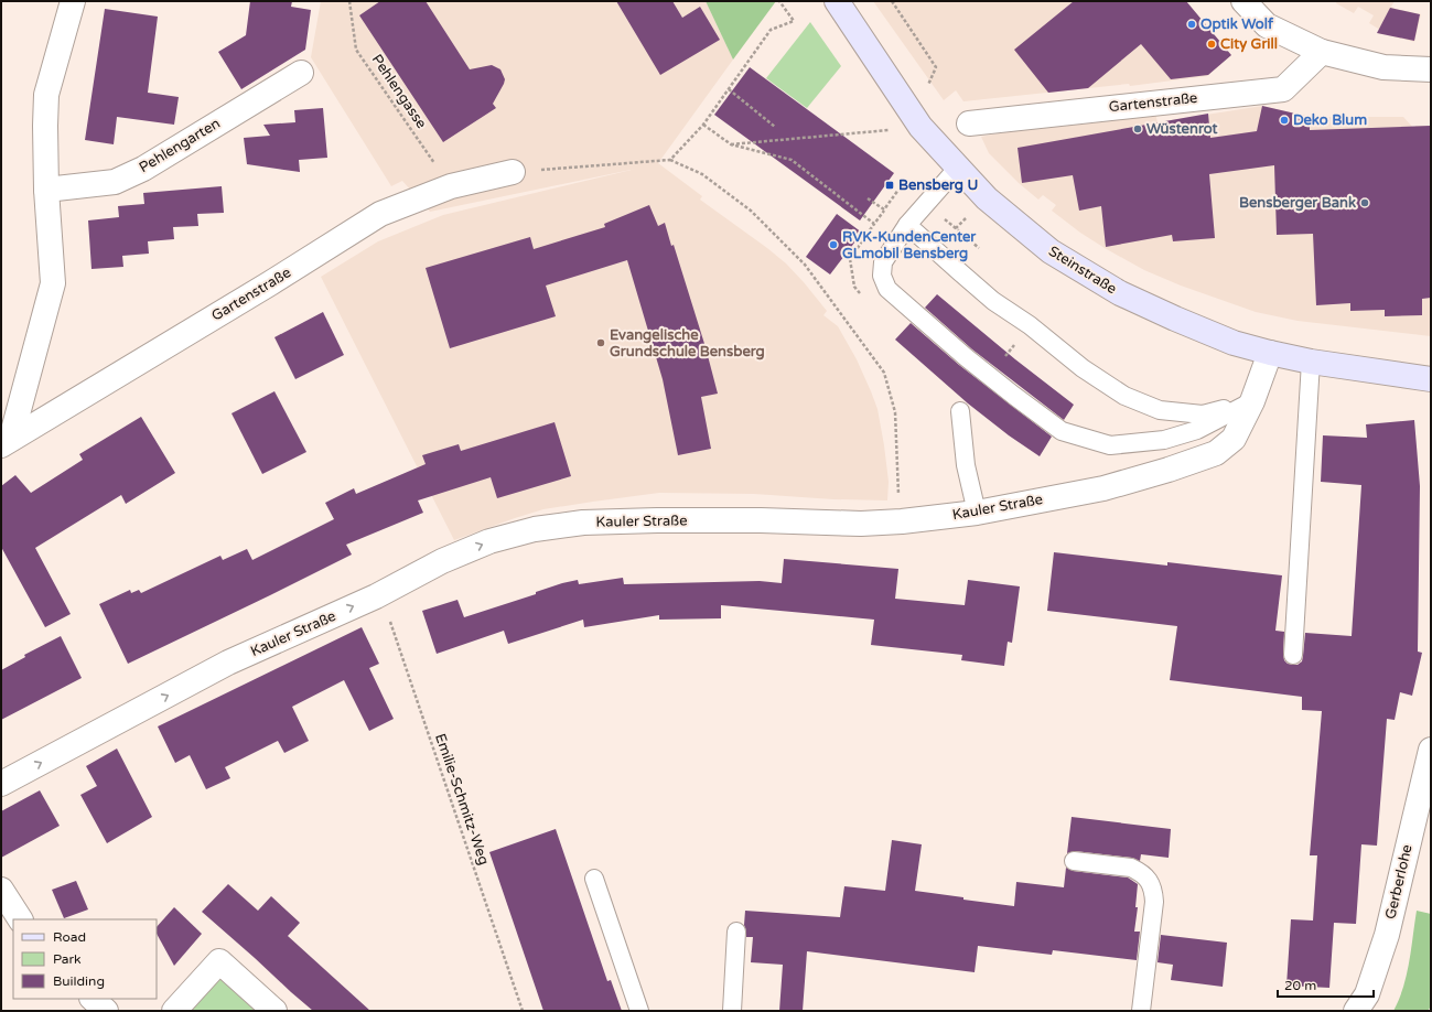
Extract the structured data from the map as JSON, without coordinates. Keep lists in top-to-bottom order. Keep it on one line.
{"streets":{"main road":["Steinstraße"],"street":["Gartenstraße","Pehlengarten","Kauler Straße","Gerberlohe"],"path":["Pehlengasse","Emilie-Schmitz-Weg"]},"crossings":[["Pehlengasse","Gartenstraße"],["Steinstraße","Kauler Straße"],["Kauler Straße","Emilie-Schmitz-Weg"]],"one_way":["Kauler Straße"],"places":{"other":["Optik Wolf","City Grill","Deko Blum","Wüstenrot","Bensberger Bank","RVK-KundenCenter GLmobil Bensberg","Evangelische Grundschule Bensberg"],"transit":["Bensberg U"]},"legend":["Road","Park","Building"],"scale_bar":"20 m"}
